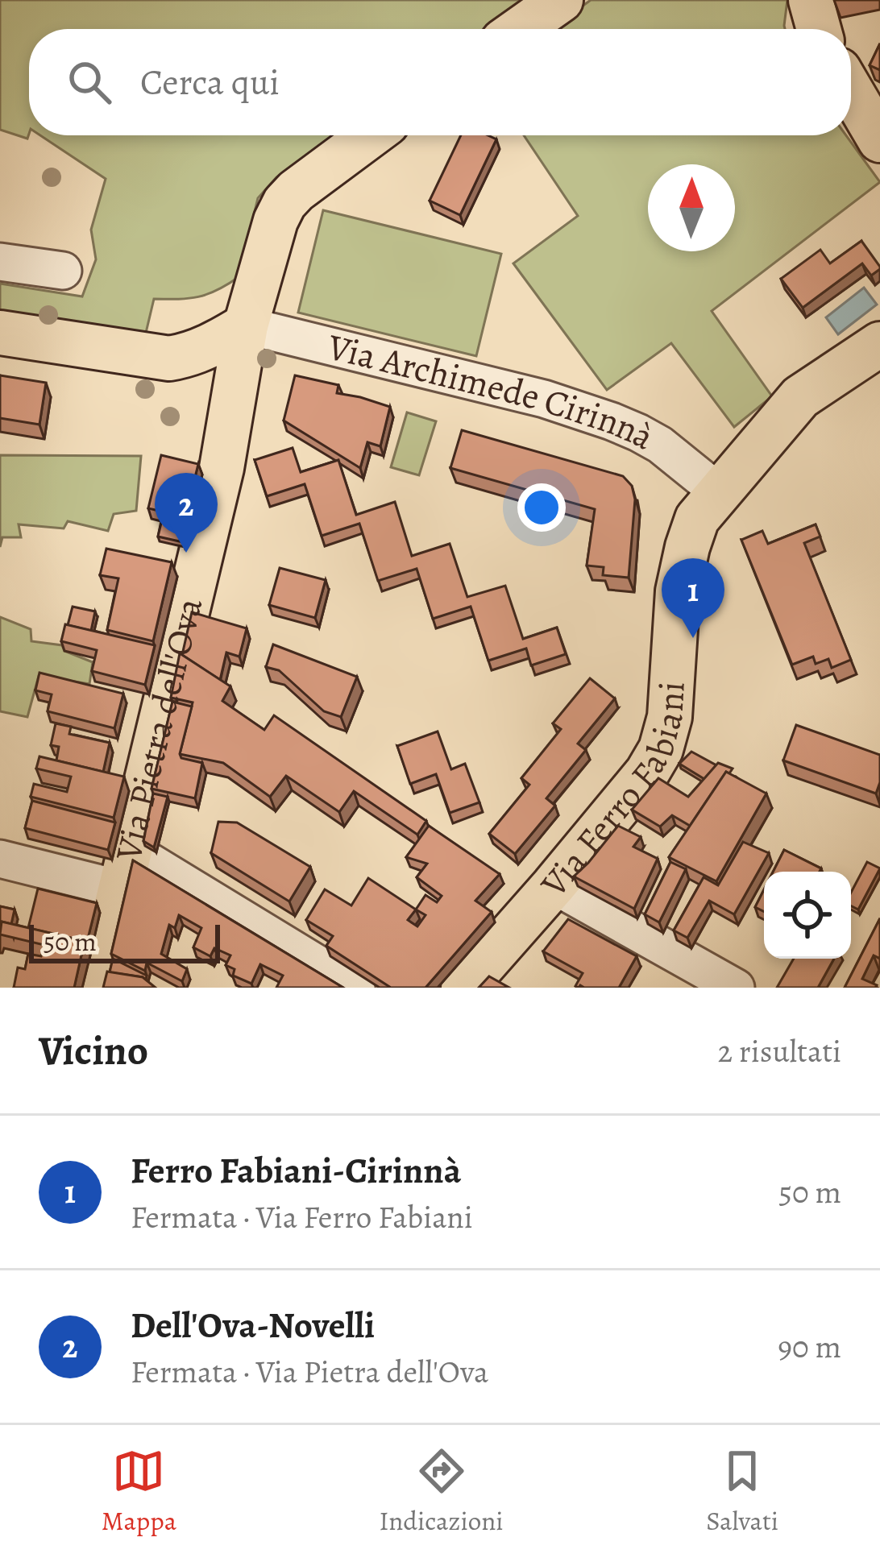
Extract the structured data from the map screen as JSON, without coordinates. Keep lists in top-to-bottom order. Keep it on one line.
{"streets":{"main road":["Via Pietra dell'Ova","Via Ferro Fabiani"],"street":["Via Archimede Cirinnà"]},"crossings":[["Via Archimede Cirinnà","Via Pietra dell'Ova"],["Via Archimede Cirinnà","Via Ferro Fabiani"]],"scale_bar":"50 m","north":"top","page":{"search":"Cerca qui","pins":["2","1"],"scale":"50 m","heading":["Vicino","2 risultati"],"list":[{"mark":"1","name":"Ferro Fabiani-Cirinnà","note":"Fermata · Via Ferro Fabiani","value":"50 m"},{"mark":"2","name":"Dell'Ova-Novelli","note":"Fermata · Via Pietra dell'Ova","value":"90 m"}],"nav":["Mappa","Indicazioni","Salvati"]}}
